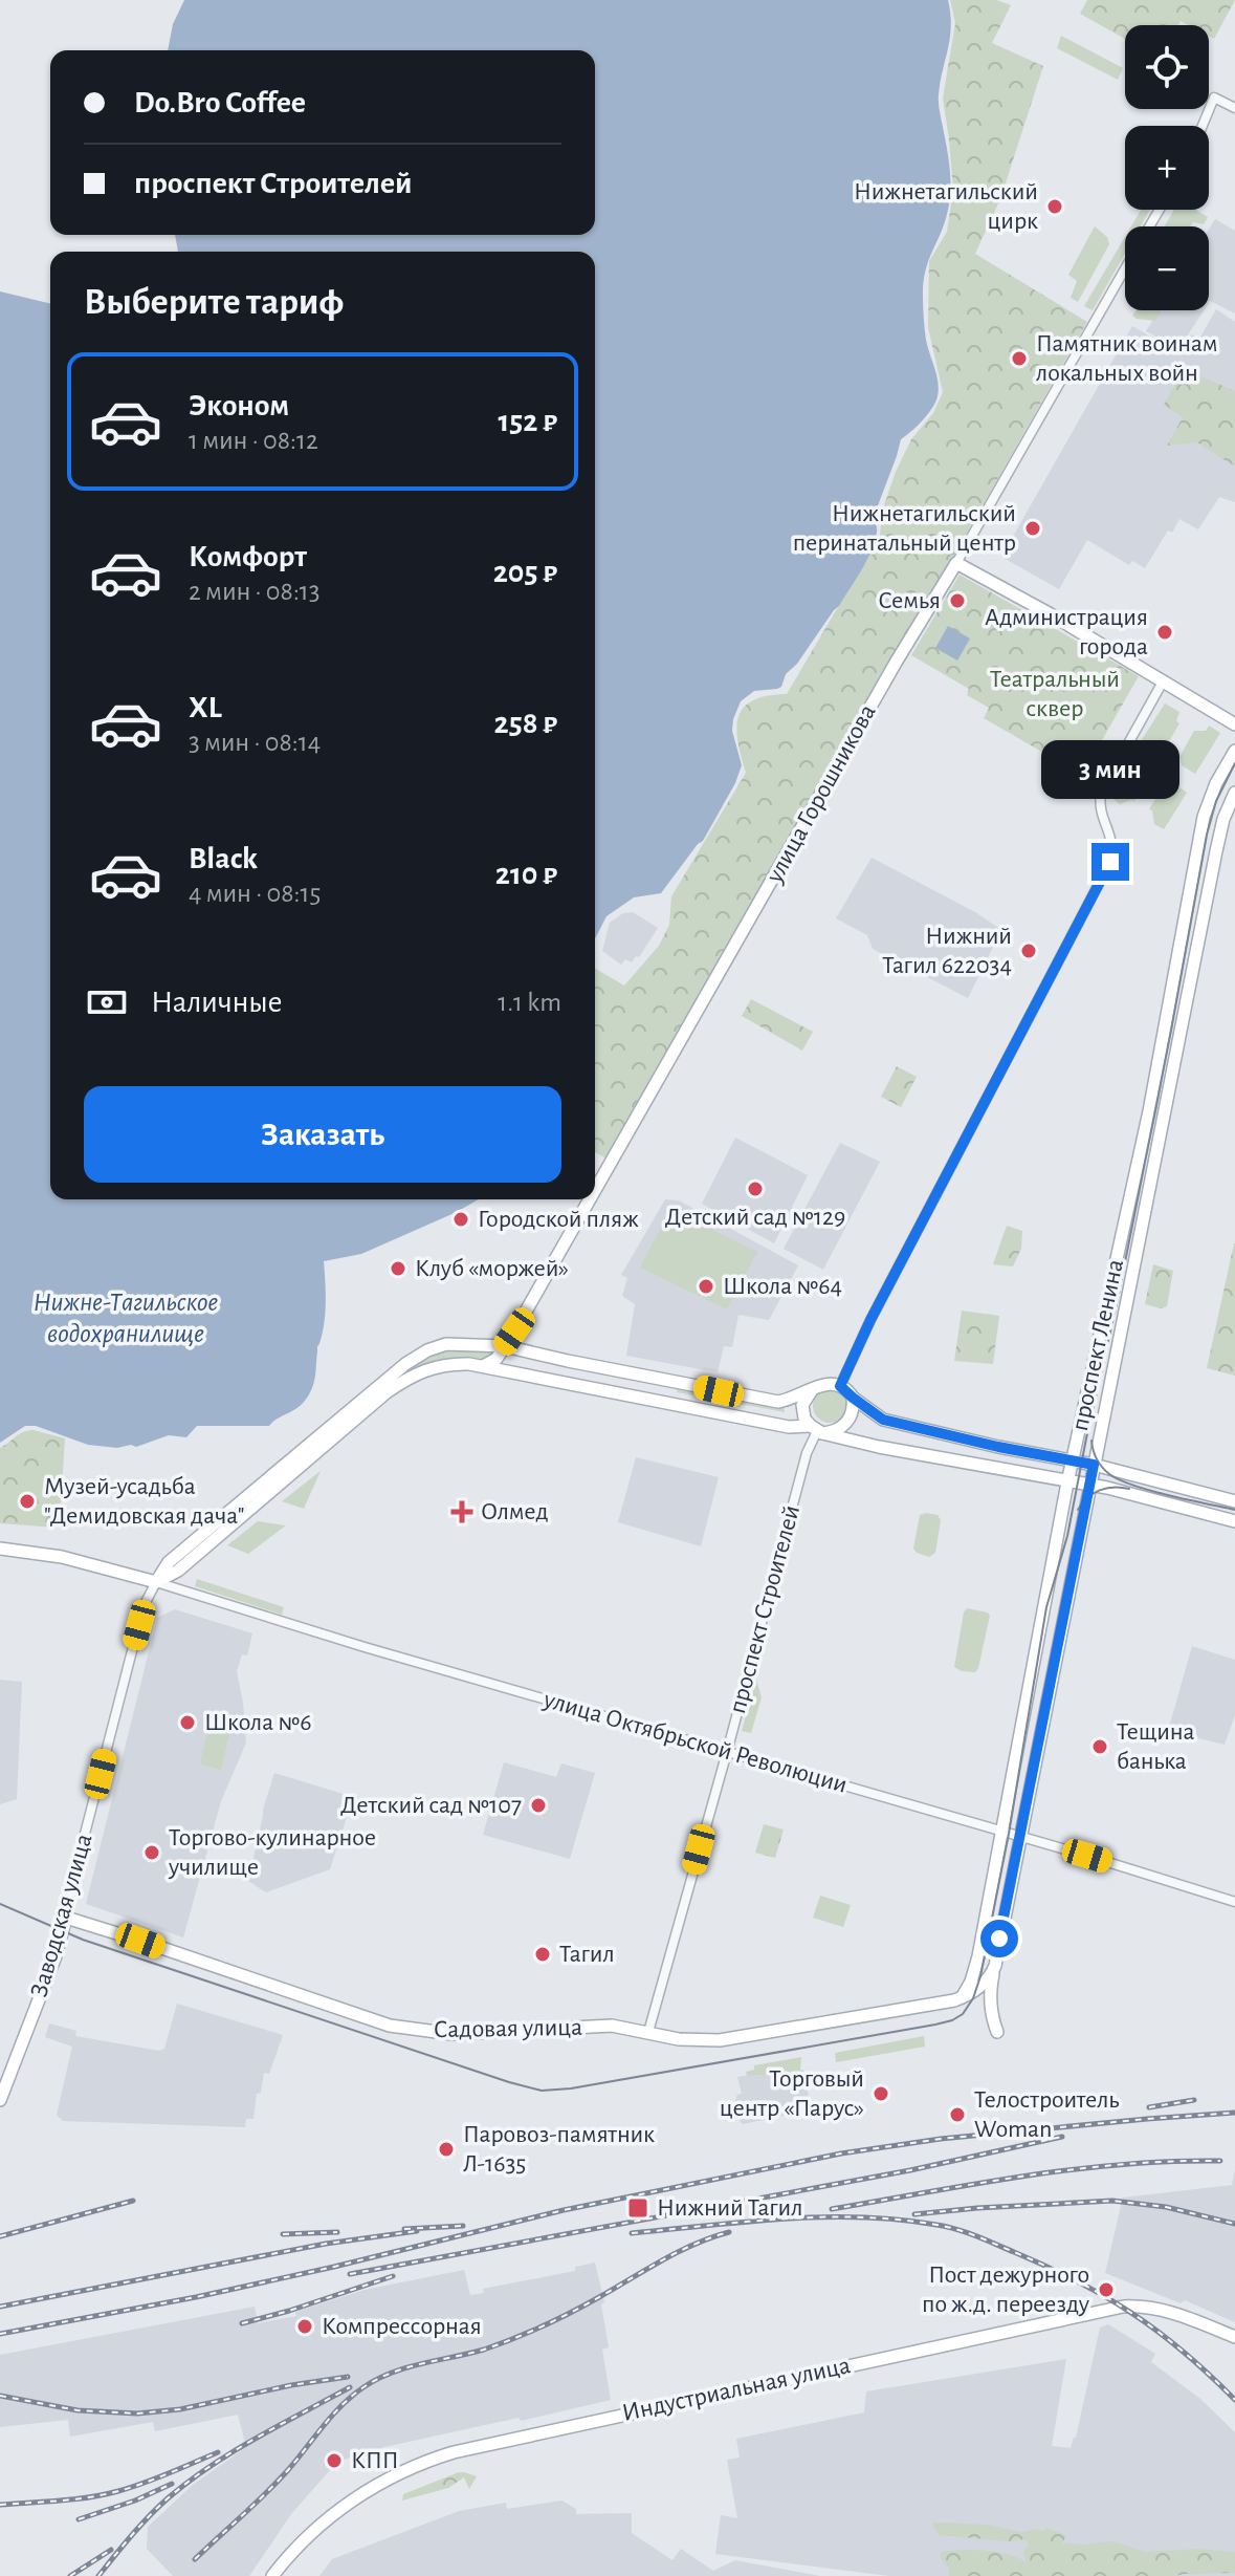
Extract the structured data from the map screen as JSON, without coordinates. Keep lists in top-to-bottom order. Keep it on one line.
{"streets":{"main road":["улица Горошникова","проспект Ленина","Заводская улица","Садовая улица","Индустриальная улица"],"street":["проспект Строителей","улица Октябрьской Революции"]},"crossings":[["улица Горошникова","Заводская улица"],["проспект Ленина","улица Октябрьской Революции"],["проспект Ленина","Садовая улица"],["проспект Строителей","улица Октябрьской Революции"],["проспект Строителей","Садовая улица"],["улица Октябрьской Революции","Заводская улица"],["Заводская улица","Садовая улица"]],"water":["Нижне-Тагильское водохранилище"],"parks":["Театральный сквер"],"places":{"other":["Нижнетагильский цирк","Памятник воинам локальных войн","Нижнетагильский перинатальный центр","Семья","Администрация города","Нижний Тагил 622034","Детский сад №129","Городской пляж","Клуб «моржей»","Школа №64","Музей-усадьба \"Демидовская дача\"","Школа №6","Тещина банька","Детский сад №107","Торгово-кулинарное училище","Тагил","Торговый центр «Парус»","Телостроитель Woman","Паровоз-памятник Л-1635","Пост дежурного по ж.д. переезду","Компрессорная","КПП"],"health":["Олмед"],"transit":["Нижний Тагил"]},"page":{"map_buttons":["+","−"],"banner":["Do.Bro Coffee","проспект Строителей"],"heading":"Выберите тариф","list":[{"name":"Эконом","note":"1 мин · 08:12","value":"152 ₽"},{"name":"Комфорт","note":"2 мин · 08:13","value":"205 ₽"},{"name":"XL","note":"3 мин · 08:14","value":"258 ₽"},{"name":"Black","note":"4 мин · 08:15","value":"210 ₽"}],"bubble":"3 мин","pay":["Наличные","1.1 km"],"buttons":"Заказать"}}
